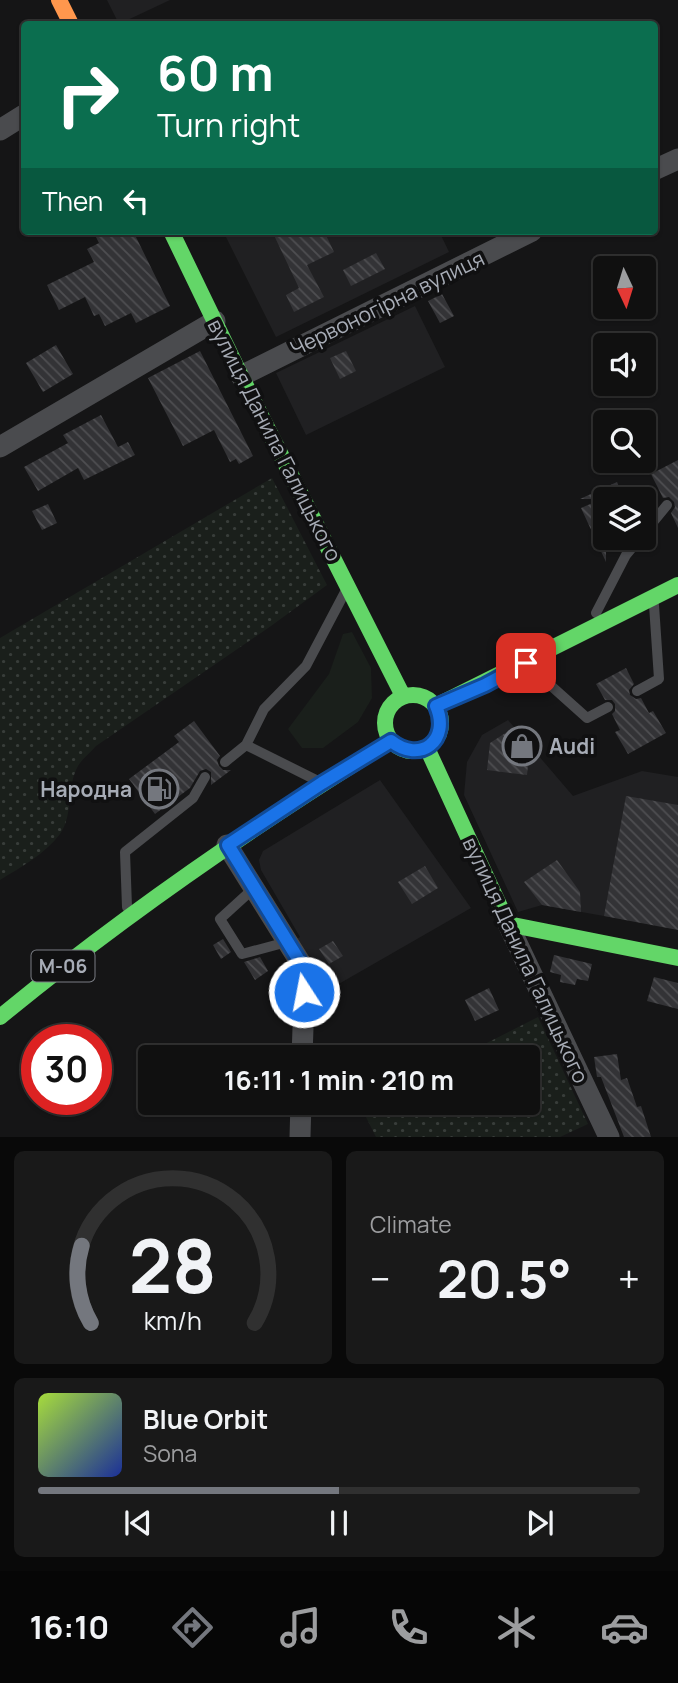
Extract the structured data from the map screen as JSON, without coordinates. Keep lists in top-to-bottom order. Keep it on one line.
{"streets":{"main road":["вулиця Данила Галицького","М-06"],"street":["Червоногірна вулиця"]},"crossings":[["Червоногірна вулиця","вулиця Данила Галицького"],["вулиця Данила Галицького","М-06"]],"places":{"shop":["Audi"],"fuel station":["Народна"]},"north":"bottom","page":{"turn":["60 m","Turn right"],"then":"Then","limit":"30","trip":"16:11 · 1 min · 210 m","tile":"Climate","heat":["−","20.5°","+"],"song":["Blue Orbit","Sona"],"tabs":"16:10","gauge":["28","km/h"]}}
